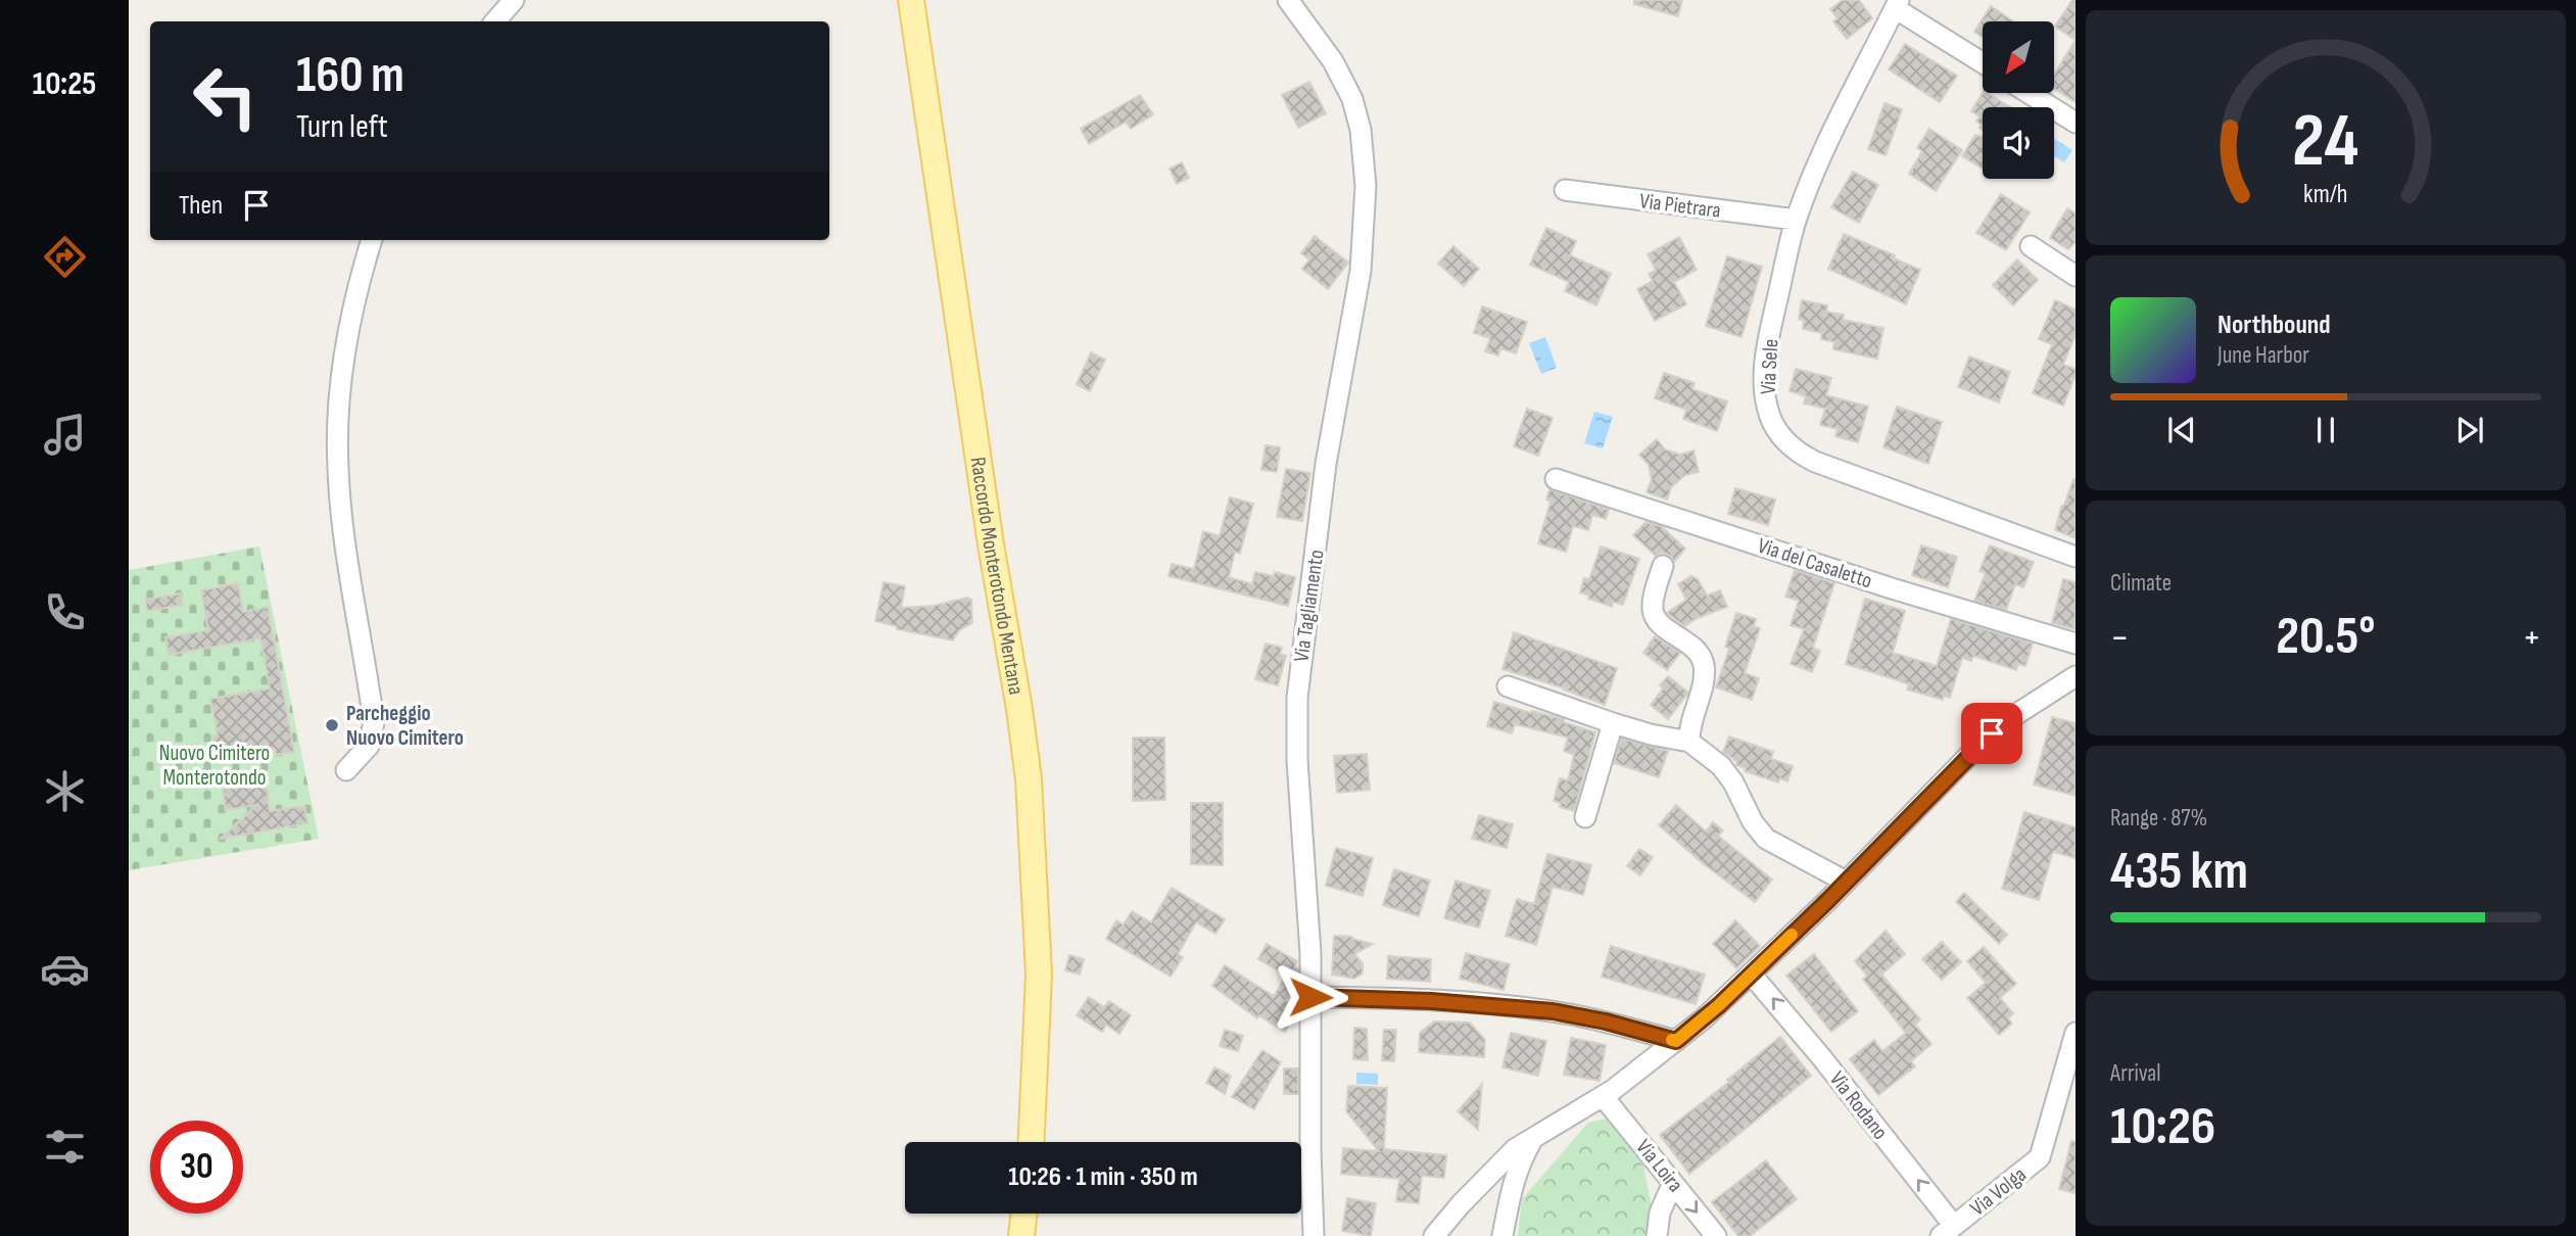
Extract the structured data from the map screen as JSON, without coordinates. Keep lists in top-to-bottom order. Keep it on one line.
{"streets":{"main road":["Raccordo Monterotondo Mentana"],"street":["Via Pietrara","Via Sele","Via del Casaletto","Via Tagliamento","Via Rodano","Via Loira","Via Volga"]},"crossings":[["Via Pietrara","Via Sele"],["Via Rodano","Via Volga"]],"one_way":["Via Rodano","Via Loira"],"parks":["Nuovo Cimitero Monterotondo"],"places":["Parcheggio Nuovo Cimitero"],"north":"bottom left","page":{"tabs":"10:25","turn":["160 m","Turn left"],"then":"Then","song":["Northbound","June Harbor"],"tile":["Climate",["Range · 87%","435 km"],["Arrival","10:26"]],"heat":["−","20.5°","+"],"limit":"30","trip":"10:26 · 1 min · 350 m","gauge":["24","km/h"]}}
